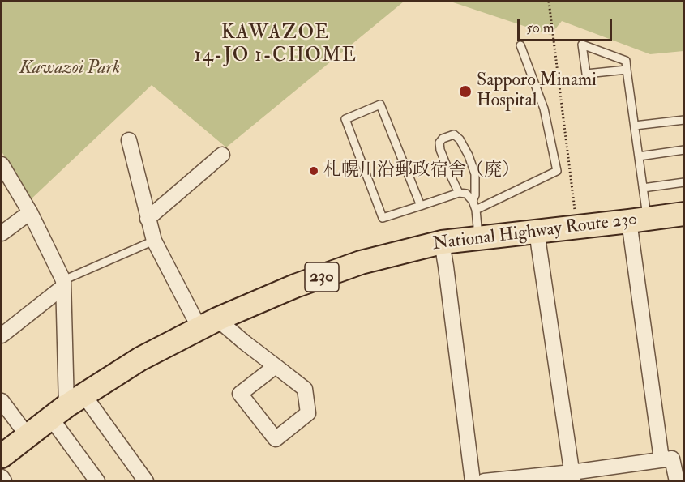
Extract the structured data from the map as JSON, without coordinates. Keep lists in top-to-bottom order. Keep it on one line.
{"streets":{"highway":["National Highway Route 230","230"]},"districts":["KAWAZOE 14-JO 1-CHOME"],"parks":["Kawazoi Park"],"places":["Sapporo Minami Hospital","札幌川沿郵政宿舎（廃）"],"scale_bar":"50 m"}
